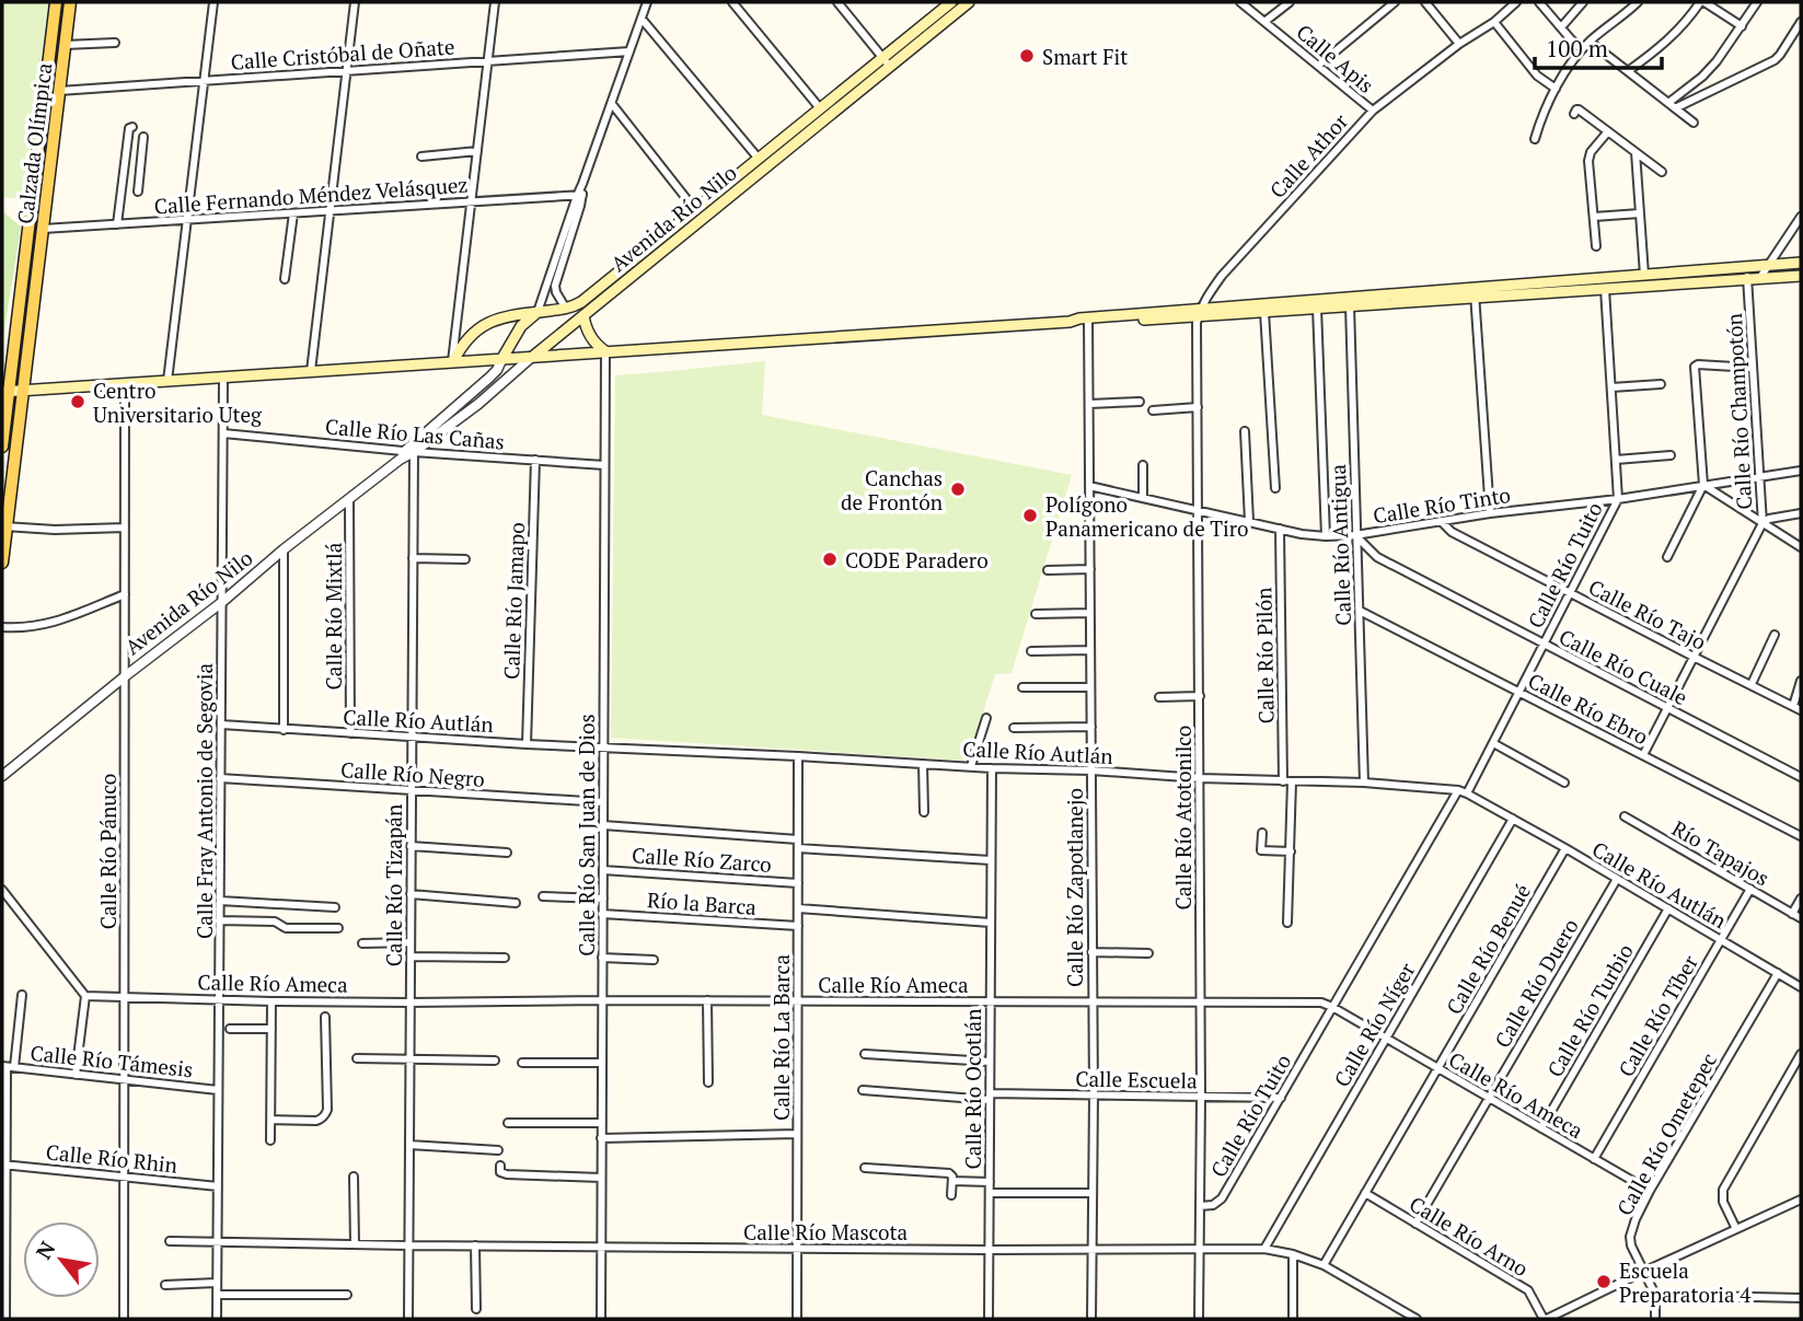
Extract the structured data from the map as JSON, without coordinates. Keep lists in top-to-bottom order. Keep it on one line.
{"streets":{"main road":["Calzada Olímpica","Avenida Río Nilo"],"street":["Calle Cristóbal de Oñate","Calle Apis","Calle Athor","Calle Fernando Méndez Velásquez","Calle Río Champotón","Calle Río Las Cañas","Calle Río Tinto","Calle Río Antigua","Calle Río Tuito","Calle Río Jamapo","Calle Río Tajo","Calle Río Mixtlá","Calle Río Pilón","Calle Río Cuale","Calle Río Ebro","Calle Río Autlán","Calle Río Negro","Calle Fray Antonio de Segovia","Calle Río Atotonilco","Calle Río San Juan de Dios","Calle Río Pánuco","Río Tapajos","Calle Río Zarco","Calle Río Tizapán","Calle Río Zapotlanejo","Río la Barca","Calle Río Benué","Calle Río Ameca","Calle Río Duero","Calle Río Turbio","Calle Río Tíber","Calle Río Níger","Calle Río La Barca","Calle Río Támesis","Calle Escuela","Calle Río Ocotlán","Calle Río Ometepec","Calle Río Rhin","Calle Río Mascota","Calle Río Arno"]},"crossings":[["Calle Cristóbal de Oñate","Calzada Olímpica"],["Calle Apis","Calle Athor"],["Calzada Olímpica","Calle Fernando Méndez Velásquez"],["Calle Athor","Calle Río Atotonilco"],["Avenida Río Nilo","Calle Río Las Cañas"],["Avenida Río Nilo","Calle Río Mixtlá"],["Avenida Río Nilo","Calle Fray Antonio de Segovia"],["Avenida Río Nilo","Calle Río Pánuco"],["Avenida Río Nilo","Calle Río Tizapán"],["Calle Río Champotón","Calle Río Tinto"],["Calle Río Champotón","Calle Río Tajo"],["Calle Río Champotón","Calle Río Cuale"],["Calle Río Champotón","Calle Río Ebro"],["Calle Río Las Cañas","Calle Río Jamapo"],["Calle Río Las Cañas","Calle Fray Antonio de Segovia"],["Calle Río Las Cañas","Calle Río San Juan de Dios"],["Calle Río Las Cañas","Calle Río Tizapán"],["Calle Río Tinto","Calle Río Antigua"],["Calle Río Tinto","Calle Río Tuito"],["Calle Río Tinto","Calle Río Tajo"],["Calle Río Tinto","Calle Río Pilón"],["Calle Río Tinto","Calle Río Cuale"],["Calle Río Tinto","Calle Río Atotonilco"],["Calle Río Tinto","Calle Río Zapotlanejo"],["Calle Río Antigua","Calle Río Cuale"],["Calle Río Antigua","Calle Río Ebro"],["Calle Río Antigua","Calle Río Autlán"],["Calle Río Tuito","Calle Río Tajo"],["Calle Río Tuito","Calle Río Cuale"],["Calle Río Tuito","Calle Río Ebro"],["Calle Río Tuito","Calle Río Autlán"],["Calle Río Tuito","Calle Río Atotonilco"],["Calle Río Tuito","Calle Río Ameca"],["Calle Río Tuito","Calle Escuela"],["Calle Río Jamapo","Calle Río Autlán"],["Calle Río Mixtlá","Calle Río Autlán"],["Calle Río Pilón","Calle Río Autlán"],["Calle Río Autlán","Calle Fray Antonio de Segovia"],["Calle Río Autlán","Calle Río Atotonilco"],["Calle Río Autlán","Calle Río San Juan de Dios"],["Calle Río Autlán","Calle Río Tizapán"],["Calle Río Autlán","Calle Río Zapotlanejo"],["Calle Río Autlán","Calle Río Benué"],["Calle Río Autlán","Calle Río Duero"],["Calle Río Autlán","Calle Río Turbio"],["Calle Río Autlán","Calle Río Tíber"],["Calle Río Autlán","Calle Río Níger"],["Calle Río Autlán","Calle Río La Barca"],["Calle Río Autlán","Calle Río Ocotlán"],["Calle Río Autlán","Calle Río Ometepec"],["Calle Río Negro","Calle Fray Antonio de Segovia"],["Calle Río Negro","Calle Río San Juan de Dios"],["Calle Río Negro","Calle Río Tizapán"],["Calle Fray Antonio de Segovia","Calle Río Ameca"],["Calle Fray Antonio de Segovia","Calle Río Támesis"],["Calle Fray Antonio de Segovia","Calle Río Rhin"],["Calle Fray Antonio de Segovia","Calle Río Mascota"],["Calle Río Atotonilco","Calle Río Ameca"],["Calle Río Atotonilco","Calle Escuela"],["Calle Río Atotonilco","Calle Río Mascota"],["Calle Río San Juan de Dios","Calle Río Zarco"],["Calle Río San Juan de Dios","Río la Barca"],["Calle Río San Juan de Dios","Calle Río Ameca"],["Calle Río San Juan de Dios","Calle Río Mascota"],["Calle Río Pánuco","Calle Río Ameca"],["Calle Río Pánuco","Calle Río Támesis"],["Calle Río Pánuco","Calle Río Rhin"],["Río Tapajos","Calle Río Tíber"],["Calle Río Zarco","Calle Río La Barca"],["Calle Río Tizapán","Calle Río Ameca"],["Calle Río Tizapán","Calle Río Mascota"],["Calle Río Zapotlanejo","Calle Río Ameca"],["Calle Río Zapotlanejo","Calle Escuela"],["Calle Río Zapotlanejo","Calle Río Mascota"],["Río la Barca","Calle Río La Barca"],["Calle Río Benué","Calle Río Ameca"],["Calle Río Benué","Calle Río Mascota"],["Calle Río Benué","Calle Río Arno"],["Calle Río Ameca","Calle Río Duero"],["Calle Río Ameca","Calle Río Turbio"],["Calle Río Ameca","Calle Río Tíber"],["Calle Río Ameca","Calle Río Níger"],["Calle Río Ameca","Calle Río La Barca"],["Calle Río Ameca","Calle Río Ocotlán"],["Calle Río Ameca","Calle Río Ometepec"],["Calle Río Duero","Calle Río Arno"],["Calle Río Níger","Calle Río Mascota"],["Calle Río La Barca","Calle Río Mascota"],["Calle Escuela","Calle Río Ocotlán"],["Calle Río Ocotlán","Calle Río Mascota"]],"places":["Smart Fit","Centro Universitario Uteg","Canchas de Frontón","Polígono Panamericano de Tiro","CODE Paradero","Escuela Preparatoria 4"],"scale_bar":"100 m","north":"top left"}
